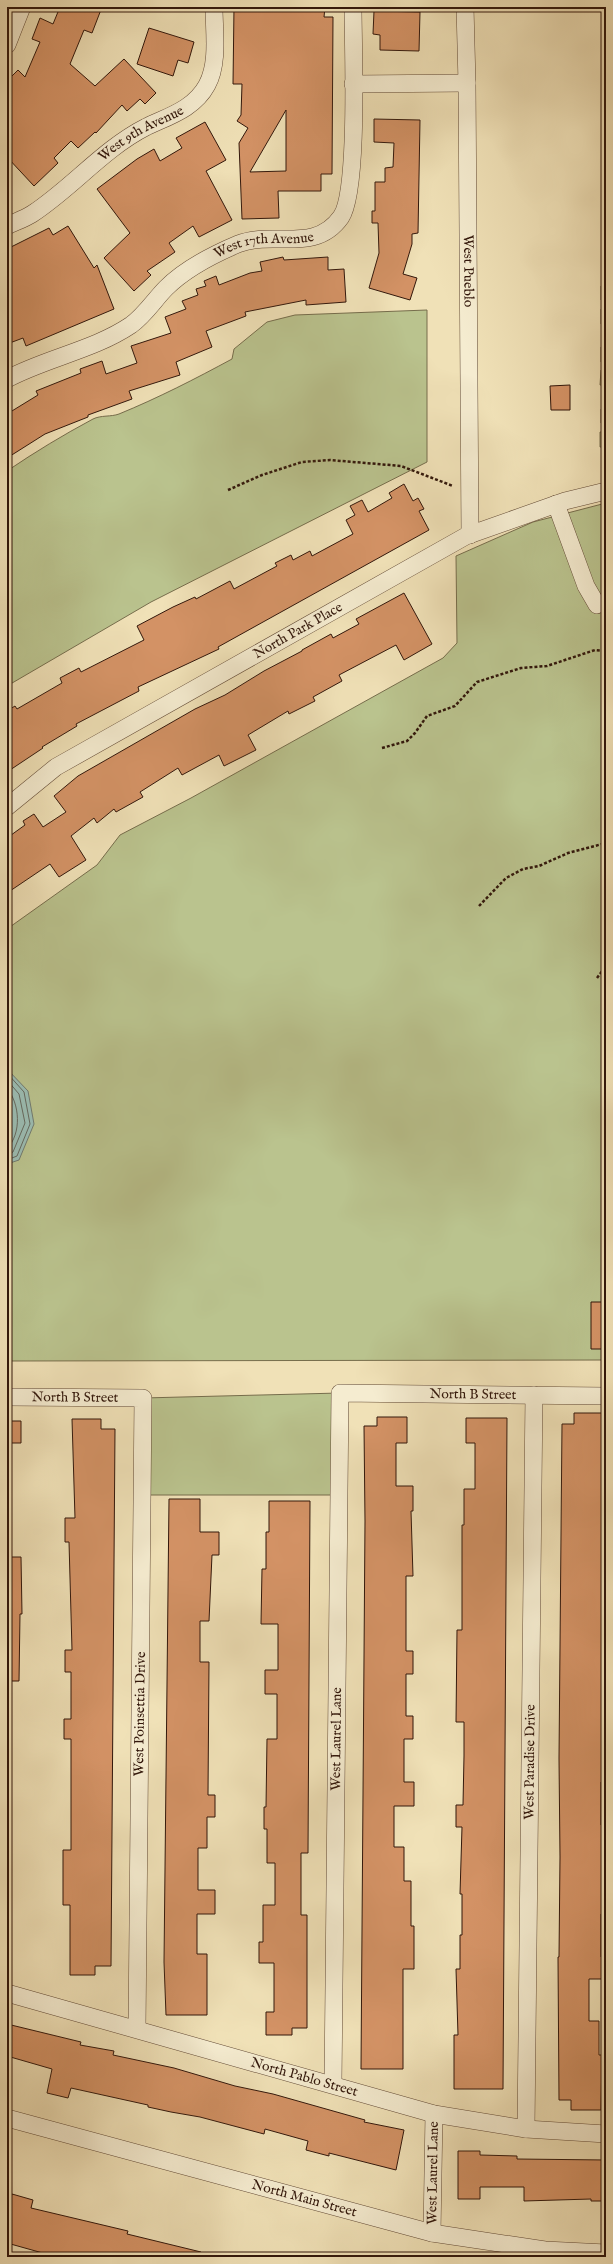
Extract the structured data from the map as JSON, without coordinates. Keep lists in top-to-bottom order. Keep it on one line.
{"streets":{"street":["West 9th Avenue","West 17th Avenue","West Pueblo","North Park Place","North B Street","West Poinsettia Drive","West Laurel Lane","West Paradise Drive","North Pablo Street","North Main Street"]},"crossings":[["West Pueblo","North Park Place"],["North B Street","West Poinsettia Drive"],["North B Street","West Laurel Lane"],["North B Street","West Paradise Drive"],["West Poinsettia Drive","North Pablo Street"],["West Laurel Lane","North Pablo Street"],["West Laurel Lane","North Main Street"],["West Paradise Drive","North Pablo Street"]]}
